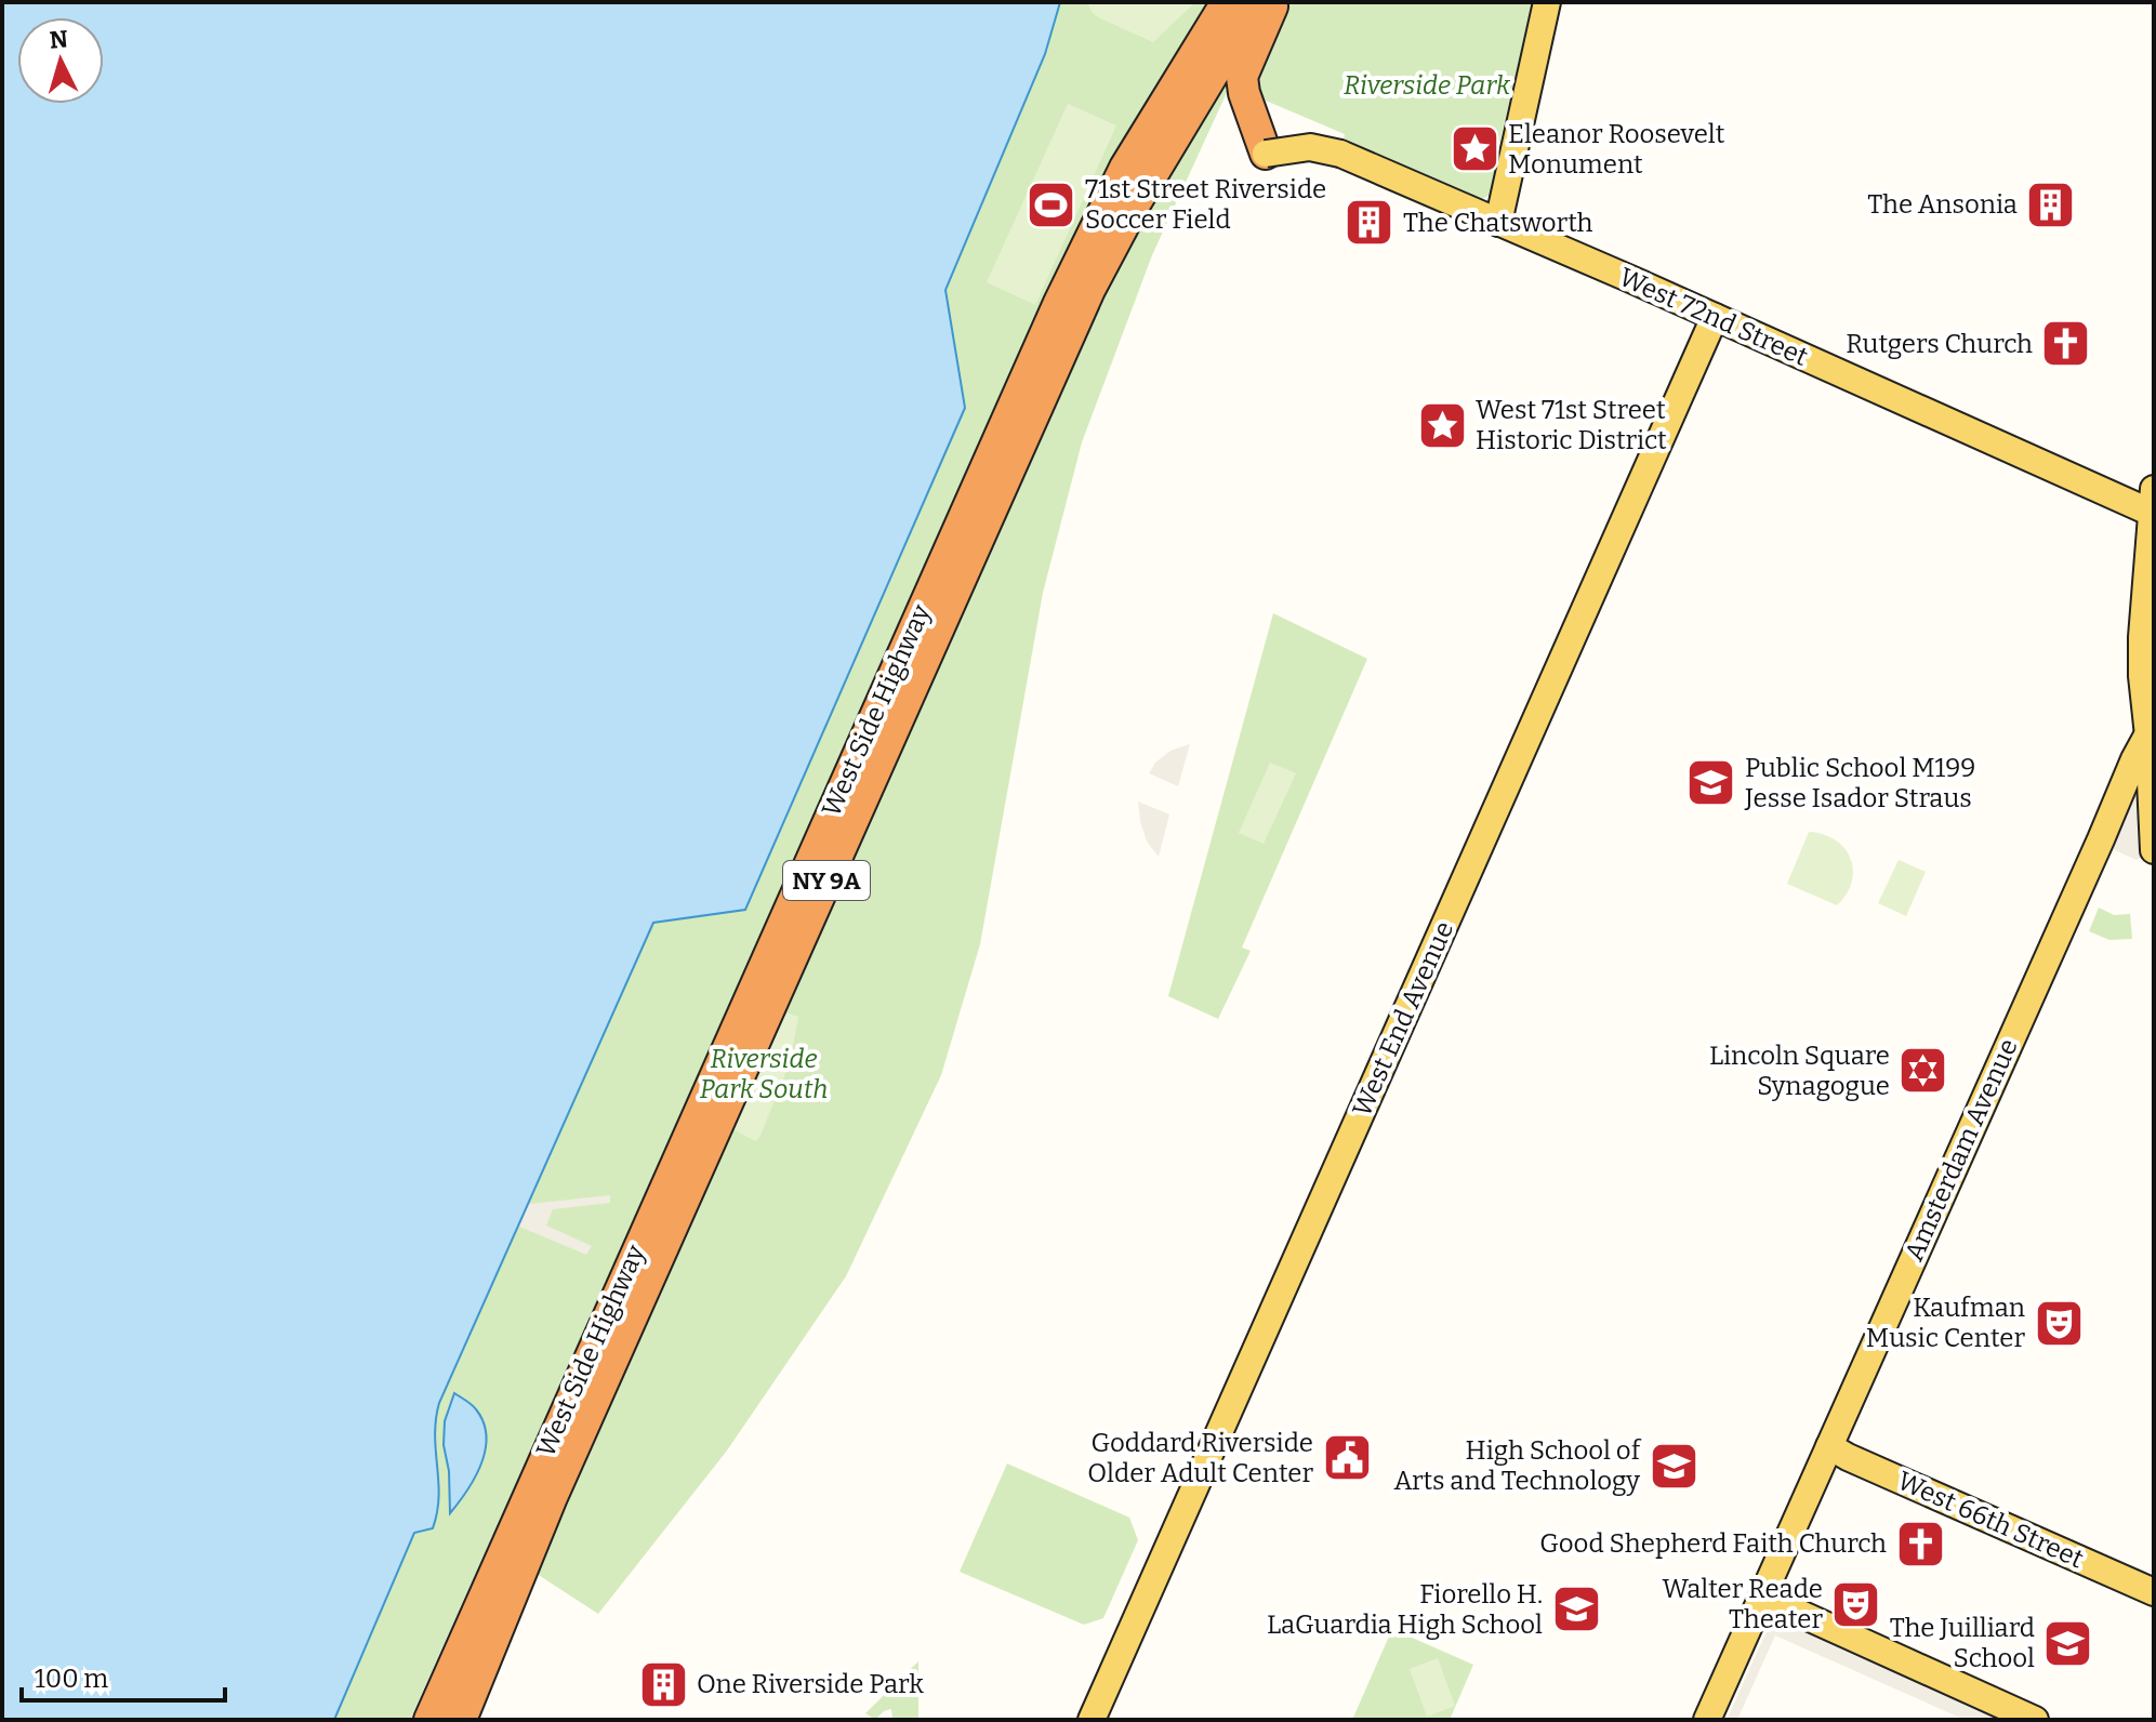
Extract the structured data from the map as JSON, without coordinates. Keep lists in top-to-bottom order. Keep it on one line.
{"streets":{"highway":["West Side Highway","NY 9A"],"main road":["West 72nd Street","West End Avenue","Amsterdam Avenue","West 66th Street"]},"crossings":[["West 72nd Street","West End Avenue"],["Amsterdam Avenue","West 66th Street"]],"parks":["Riverside Park","Riverside Park South"],"places":{"place":["Eleanor Roosevelt Monument","West 71st Street Historic District"],"sports":["71st Street Riverside Soccer Field"],"building":["The Ansonia","The Chatsworth","One Riverside Park"],"church":["Rutgers Church","Good Shepherd Faith Church"],"school or university":["Public School M199 Jesse Isador Straus","High School of Arts and Technology","Fiorello H. LaGuardia High School","The Juilliard School"],"synagogue":["Lincoln Square Synagogue"],"theatre":["Kaufman Music Center","Walter Reade Theater"],"public building":["Goddard Riverside Older Adult Center"]},"scale_bar":"100 m","north":"top"}
